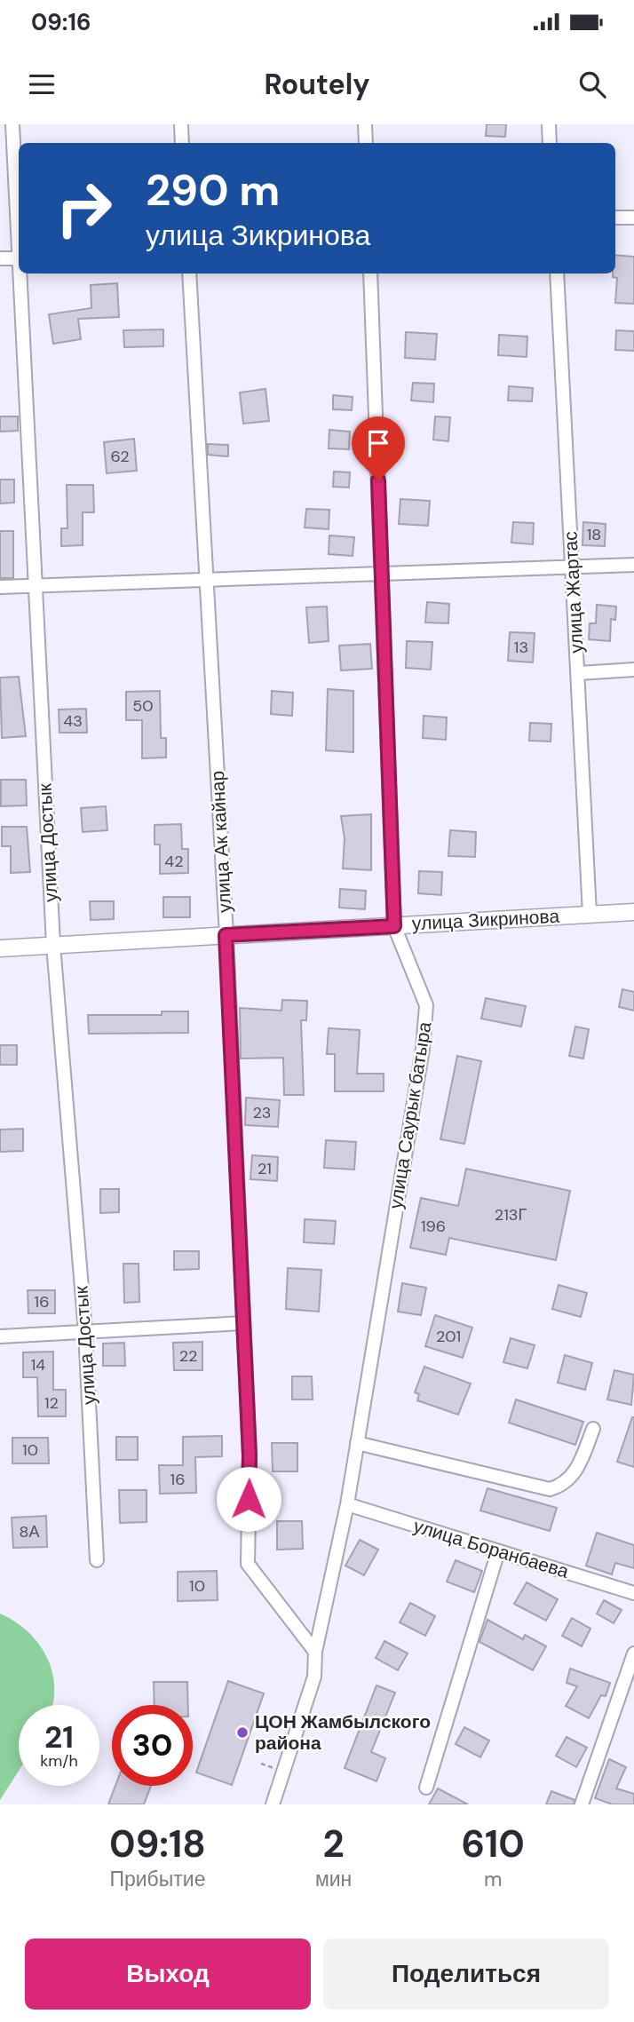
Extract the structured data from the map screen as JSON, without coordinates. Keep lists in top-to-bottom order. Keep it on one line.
{"streets":{"street":["улица Жартас","улица Ак кайнар","улица Достык","улица Зикринова","улица Саурык батыра","улица Боранбаева"]},"crossings":[["улица Жартас","улица Зикринова"],["улица Ак кайнар","улица Зикринова"],["улица Ак кайнар","улица Саурык батыра"],["улица Достык","улица Зикринова"],["улица Зикринова","улица Саурык батыра"],["улица Саурык батыра","улица Боранбаева"]],"places":["ЦОН Жамбылского района"],"house_numbers":["62","18","13","50","43","42","23","21","213Г","196","16","201","22","14","12","10","16","8А","10"],"page":{"status":"09:16","header":"Routely","turn":["290 m","улица Зикринова"],"speed":"21 km/h","limit":"30","eta":["09:18","Прибытие","2","мин","610","m"],"buttons":["Выход","Поделиться"]}}
